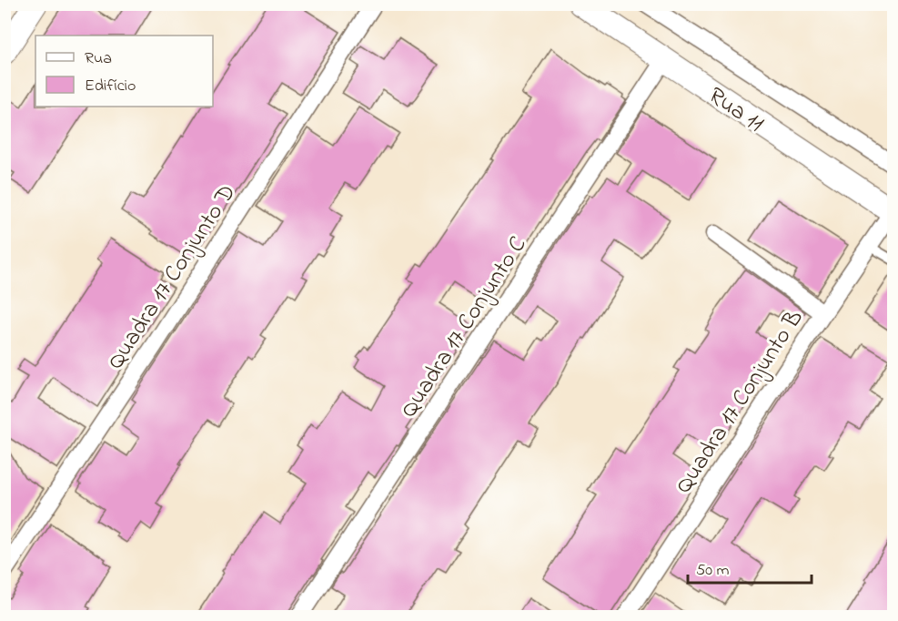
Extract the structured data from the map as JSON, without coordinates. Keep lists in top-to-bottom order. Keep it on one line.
{"streets":{"street":["Rua 11","Quadra 17 Conjunto D","Quadra 17 Conjunto C","Quadra 17 Conjunto B"]},"crossings":[["Rua 11","Quadra 17 Conjunto C"],["Rua 11","Quadra 17 Conjunto B"]],"legend":["Rua","Edifício"],"scale_bar":"50 m"}
